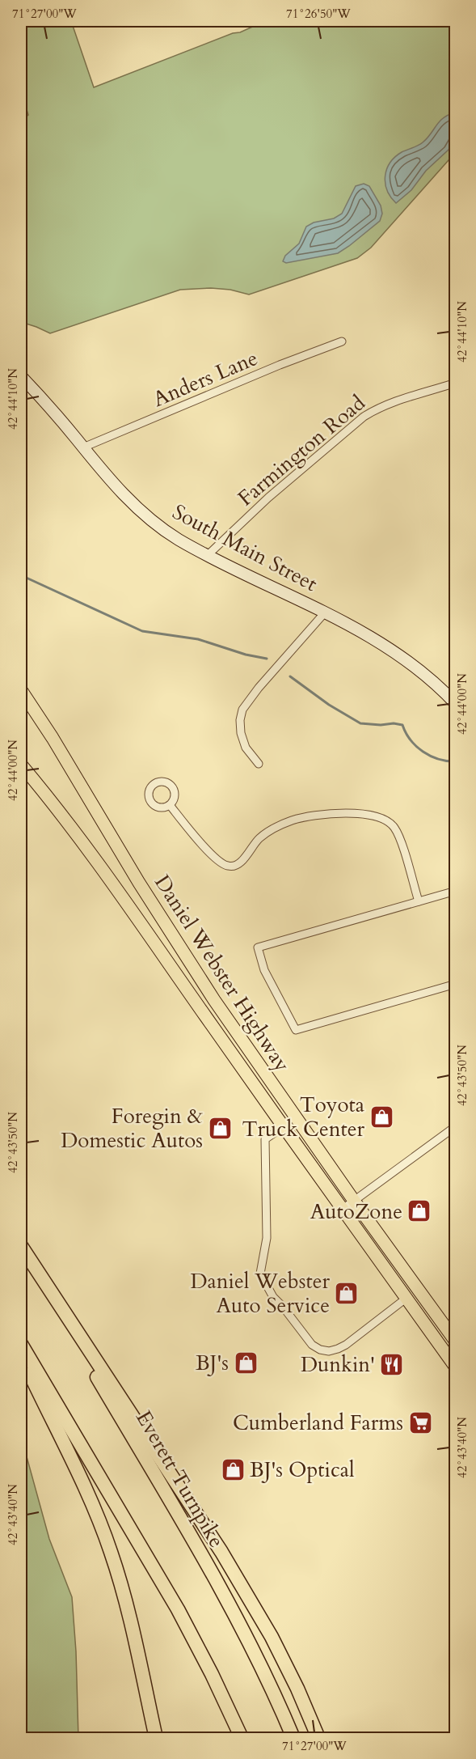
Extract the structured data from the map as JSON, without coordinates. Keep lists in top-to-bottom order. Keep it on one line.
{"streets":{"highway":["Everett Turnpike"],"main road":["Daniel Webster Highway"],"street":["Anders Lane","Farmington Road","South Main Street"]},"crossings":[["Anders Lane","South Main Street"],["Farmington Road","South Main Street"]],"places":{"shop":["Toyota Truck Center","Foregin & Domestic Autos","AutoZone","Daniel Webster Auto Service","BJ's","BJ's Optical"],"restaurant":["Dunkin'"],"supermarket":["Cumberland Farms"]},"coordinates":["71°27'00\"W","71°26'50\"W","42°44'10\"N","42°44'00\"N","42°43'50\"N","42°43'40\"N"]}
